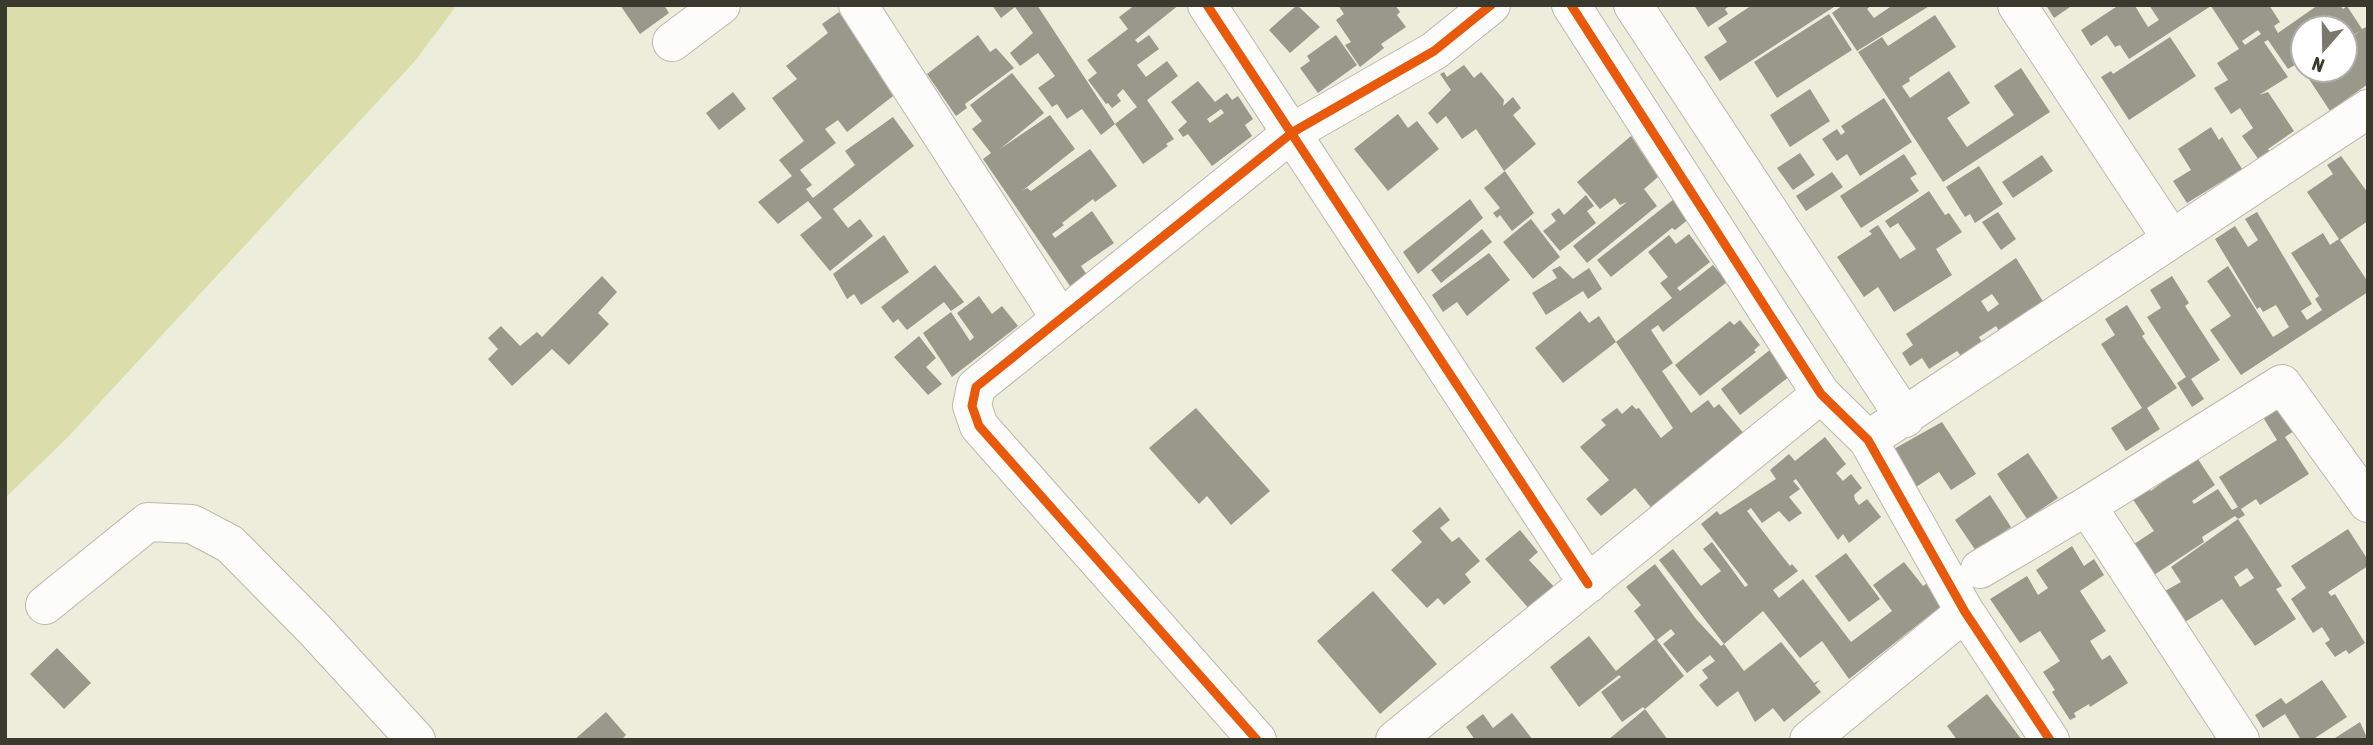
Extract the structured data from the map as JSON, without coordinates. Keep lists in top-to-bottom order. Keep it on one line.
{"north":"bottom"}
